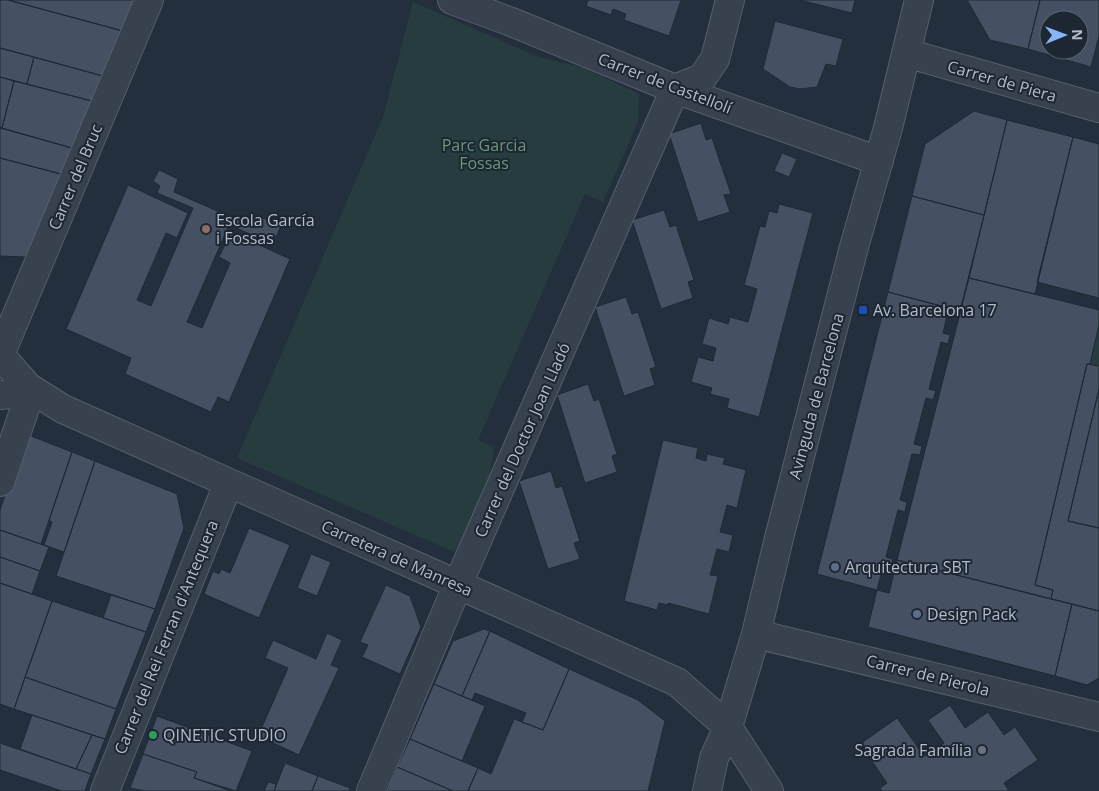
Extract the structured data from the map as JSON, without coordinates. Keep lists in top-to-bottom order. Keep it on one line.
{"streets":{"street":["Carrer de Piera","Carrer de Castellolí","Carrer del Bruc","Avinguda de Barcelona","Carrer del Doctor Joan Lladó","Carretera de Manresa","Carrer del Rei Ferran d'Antequera","Carrer de Pierola"]},"crossings":[["Carrer de Piera","Avinguda de Barcelona"],["Carrer de Castellolí","Avinguda de Barcelona"],["Carrer de Castellolí","Carrer del Doctor Joan Lladó"],["Carrer del Bruc","Carretera de Manresa"],["Avinguda de Barcelona","Carretera de Manresa"],["Avinguda de Barcelona","Carrer de Pierola"],["Carrer del Doctor Joan Lladó","Carretera de Manresa"],["Carretera de Manresa","Carrer del Rei Ferran d'Antequera"]],"parks":["Parc Garcia Fossas"],"places":{"other":["Escola García i Fossas","Arquitectura SBT","Design Pack","QINETIC STUDIO","Sagrada Família"],"transit":["Av. Barcelona 17"]},"north":"right"}
